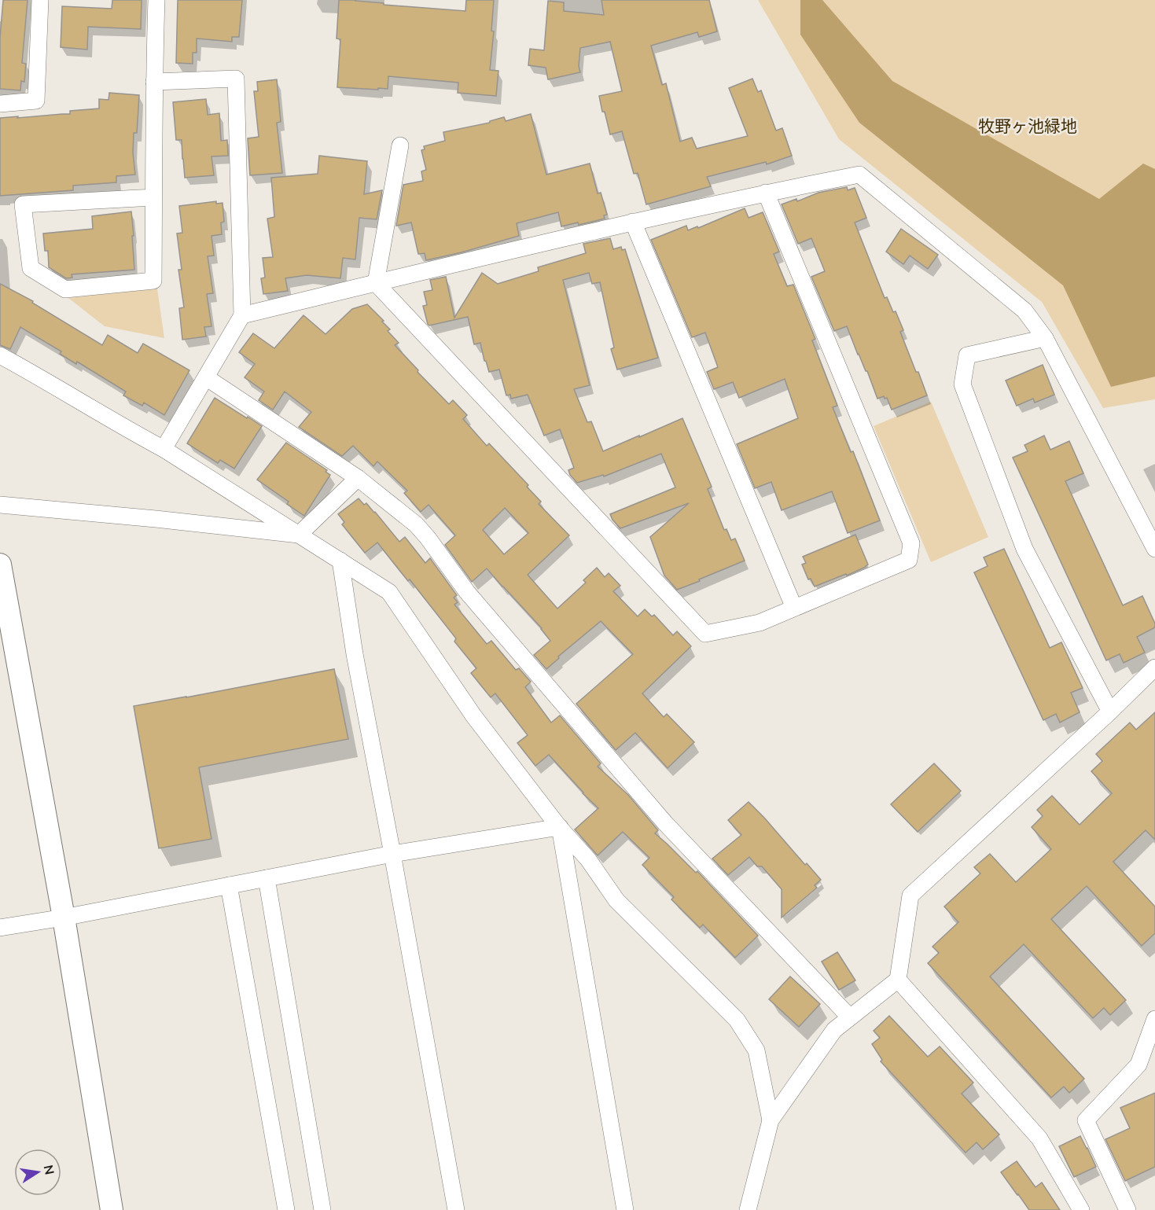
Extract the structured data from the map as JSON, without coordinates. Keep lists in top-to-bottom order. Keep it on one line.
{"parks":["牧野ヶ池緑地"],"north":"right"}
